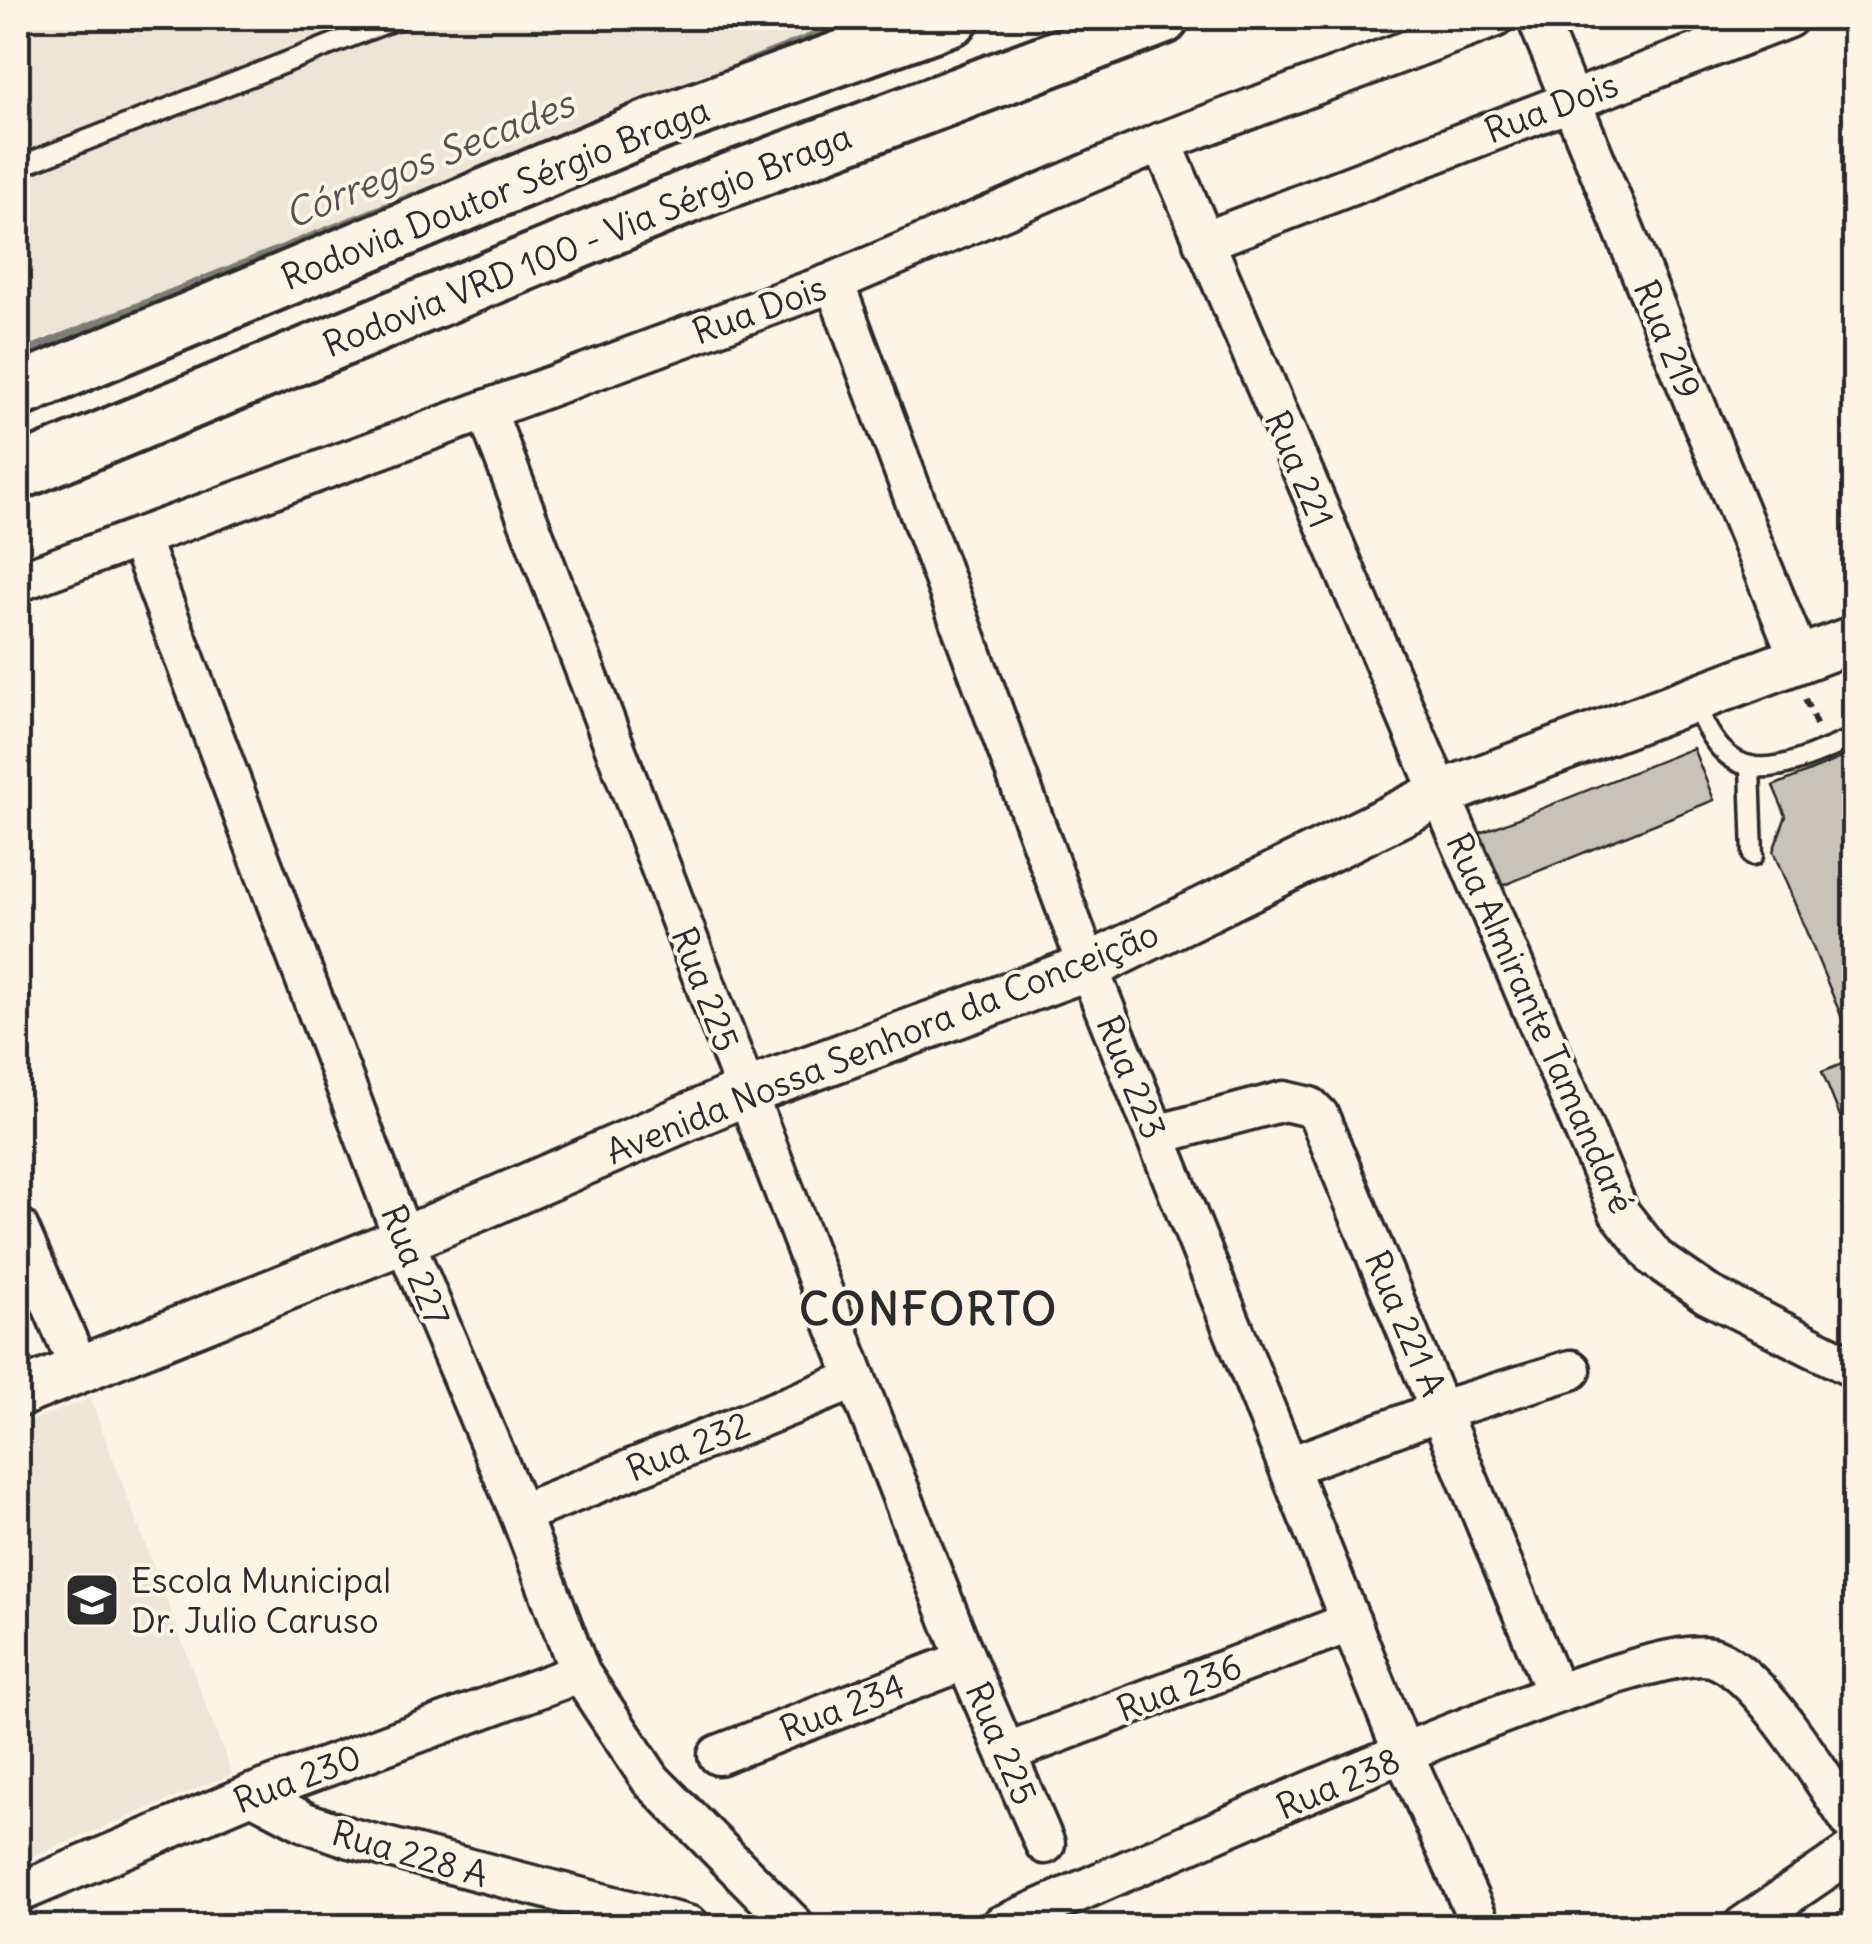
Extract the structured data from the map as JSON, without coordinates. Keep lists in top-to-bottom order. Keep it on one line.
{"streets":{"main road":["Rodovia Doutor Sérgio Braga","Rodovia VRD 100 - Via Sérgio Braga"],"street":["Rua Dois","Rua 219","Rua 221","Rua 225","Rua Almirante Tamandaré","Avenida Nossa Senhora da Conceição","Rua 223","Rua 227","Rua 221 A","Rua 232","Rua 236","Rua 234","Rua 230","Rua 238","Rua 228 A"]},"crossings":[["Rua Dois","Rua 219"],["Rua Dois","Rua 221"],["Rua Dois","Rua 225"],["Rua Dois","Rua 223"],["Rua Dois","Rua 227"],["Rua 219","Avenida Nossa Senhora da Conceição"],["Rua 221","Rua Almirante Tamandaré"],["Rua 221","Avenida Nossa Senhora da Conceição"],["Rua 225","Avenida Nossa Senhora da Conceição"],["Rua 225","Rua 232"],["Rua 225","Rua 236"],["Rua 225","Rua 234"],["Rua Almirante Tamandaré","Avenida Nossa Senhora da Conceição"],["Avenida Nossa Senhora da Conceição","Rua 223"],["Avenida Nossa Senhora da Conceição","Rua 227"],["Rua 223","Rua 221 A"],["Rua 223","Rua 236"],["Rua 223","Rua 238"],["Rua 227","Rua 232"],["Rua 227","Rua 230"],["Rua 221 A","Rua 238"],["Rua 230","Rua 228 A"]],"districts":["CONFORTO"],"water":["Córregos Secades"],"places":{"school or university":["Escola Municipal Dr. Julio Caruso"]}}
